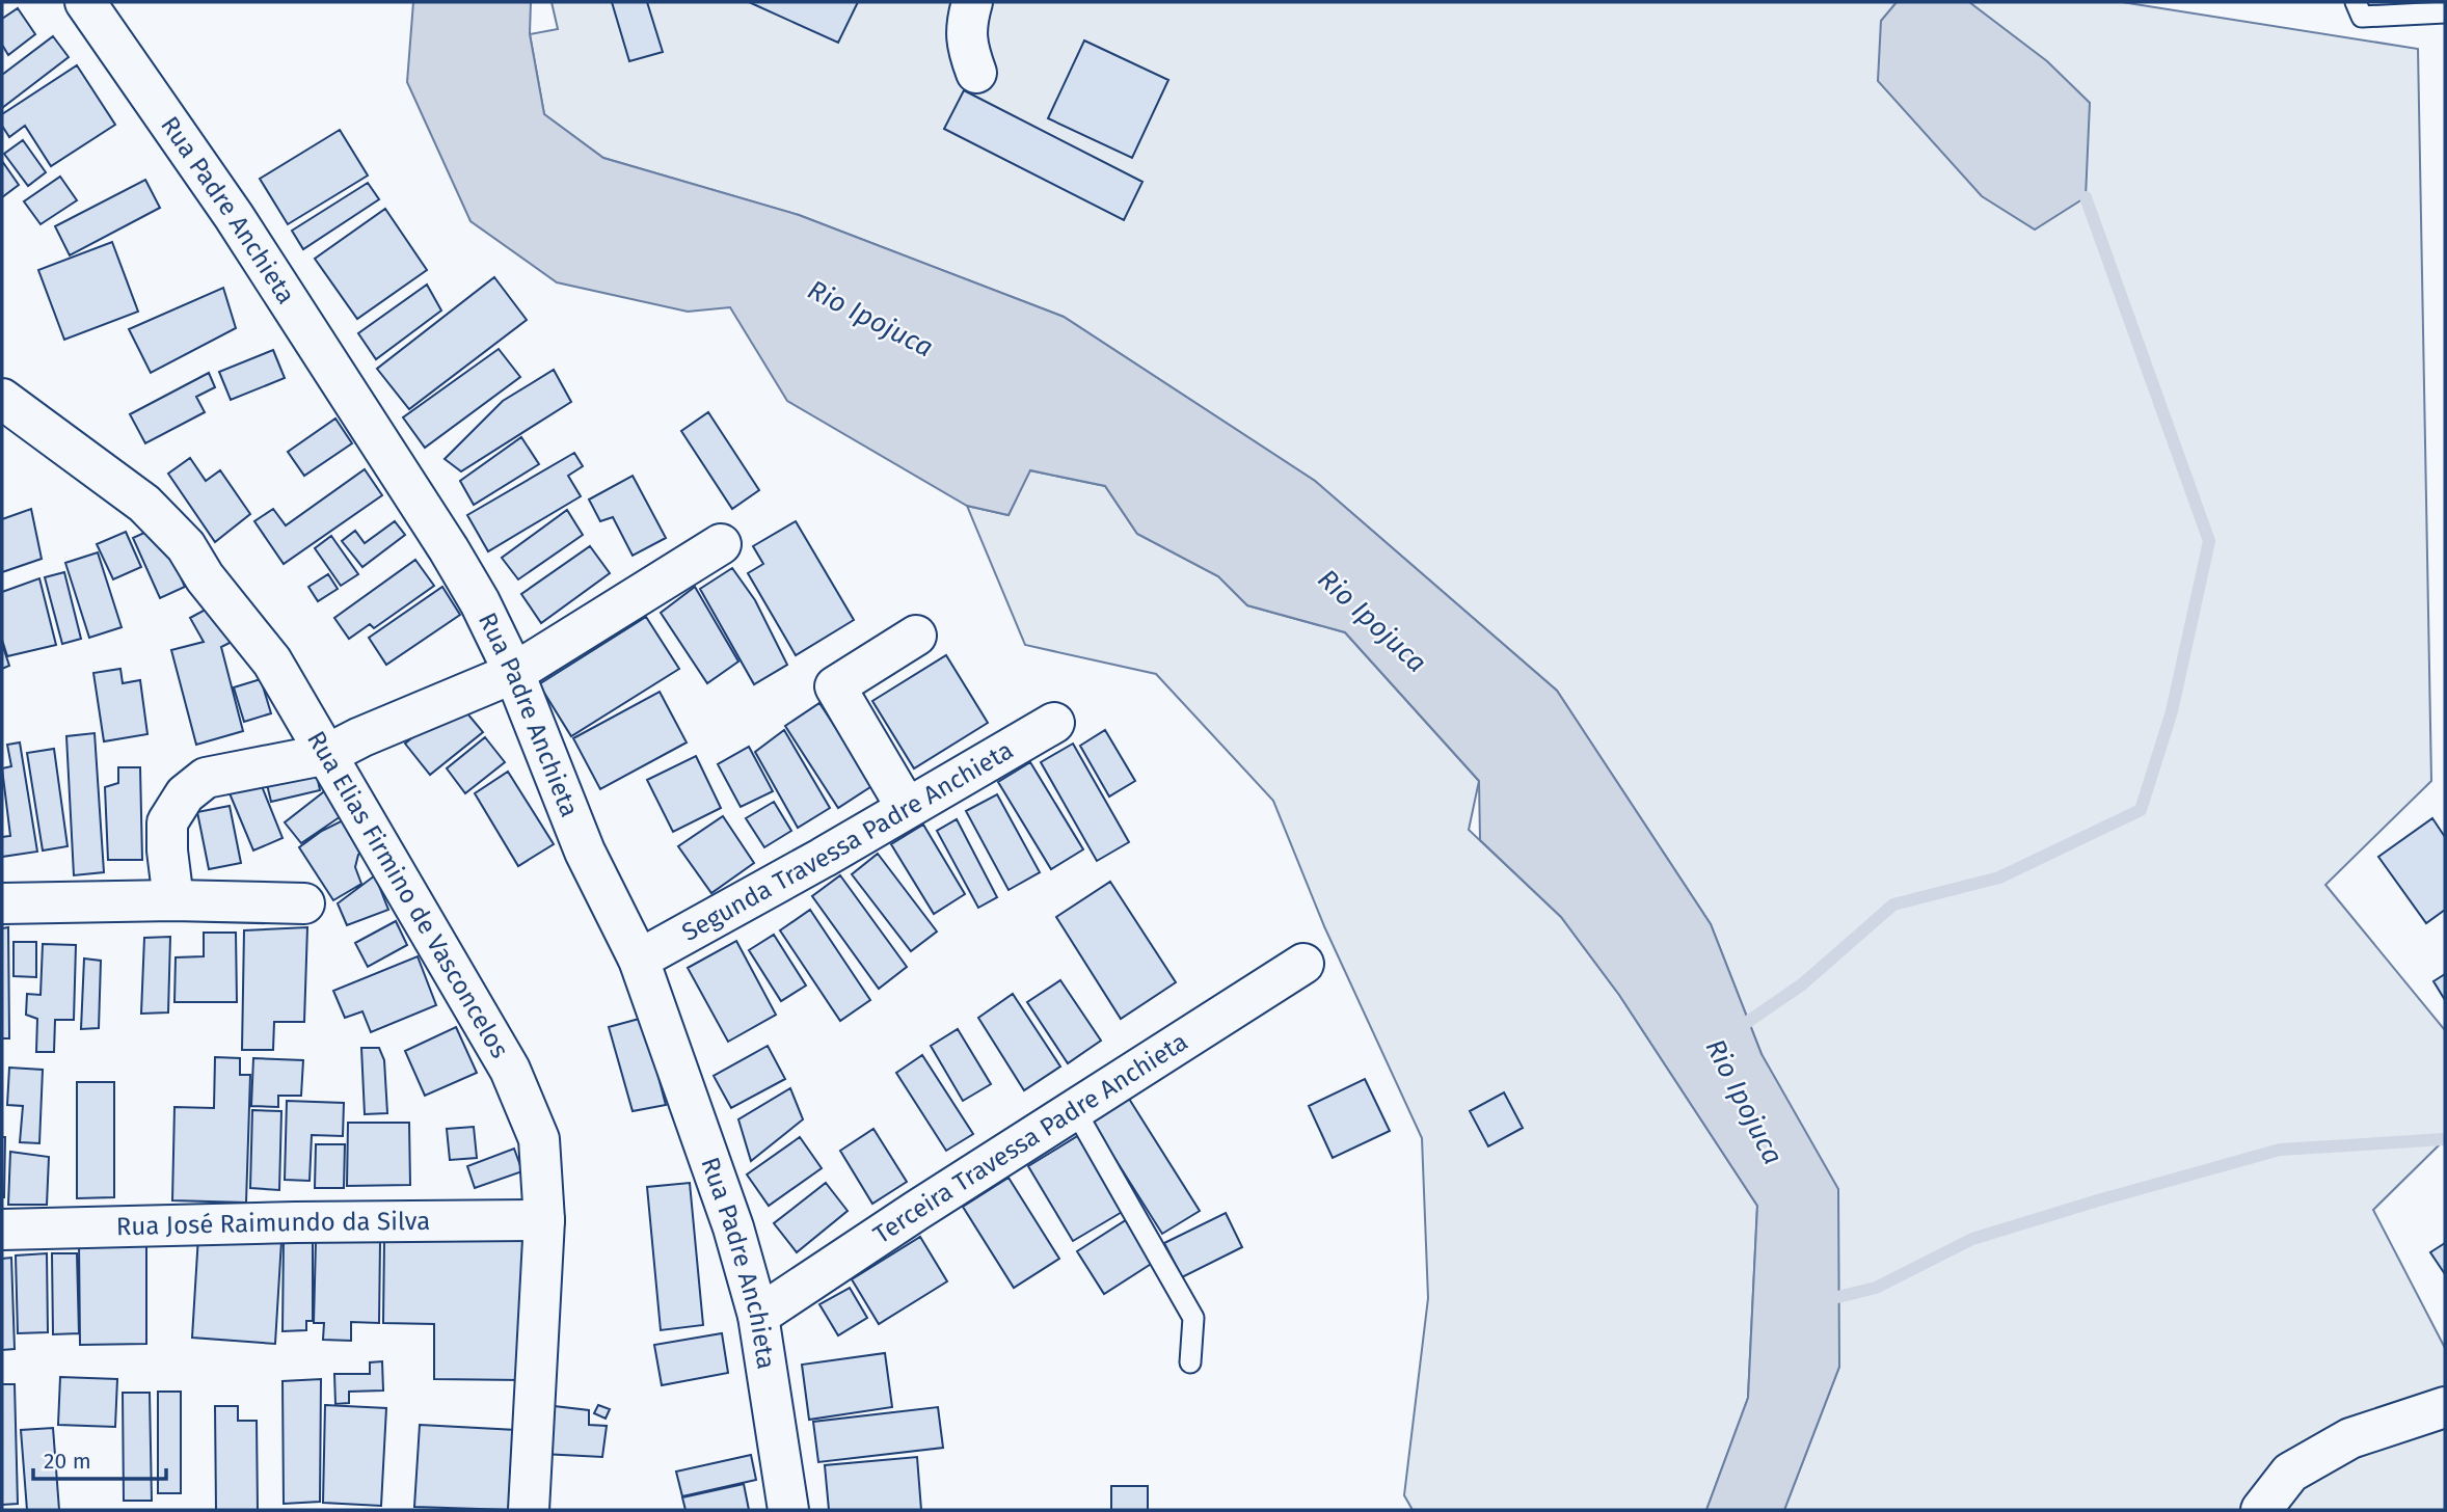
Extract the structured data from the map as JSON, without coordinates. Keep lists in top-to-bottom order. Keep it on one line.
{"streets":{"street":["Rua Padre Anchieta","Segunda Travessa Padre Anchieta","Rua Elias Firmino de Vasconcelos","Terceira Travessa Padre Anchieta","Rua José Raimundo da Silva"]},"crossings":[["Rua Padre Anchieta","Segunda Travessa Padre Anchieta"],["Rua Padre Anchieta","Terceira Travessa Padre Anchieta"],["Rua Elias Firmino de Vasconcelos","Rua José Raimundo da Silva"]],"water":["Rio Ipojuca"],"scale_bar":"20 m"}
